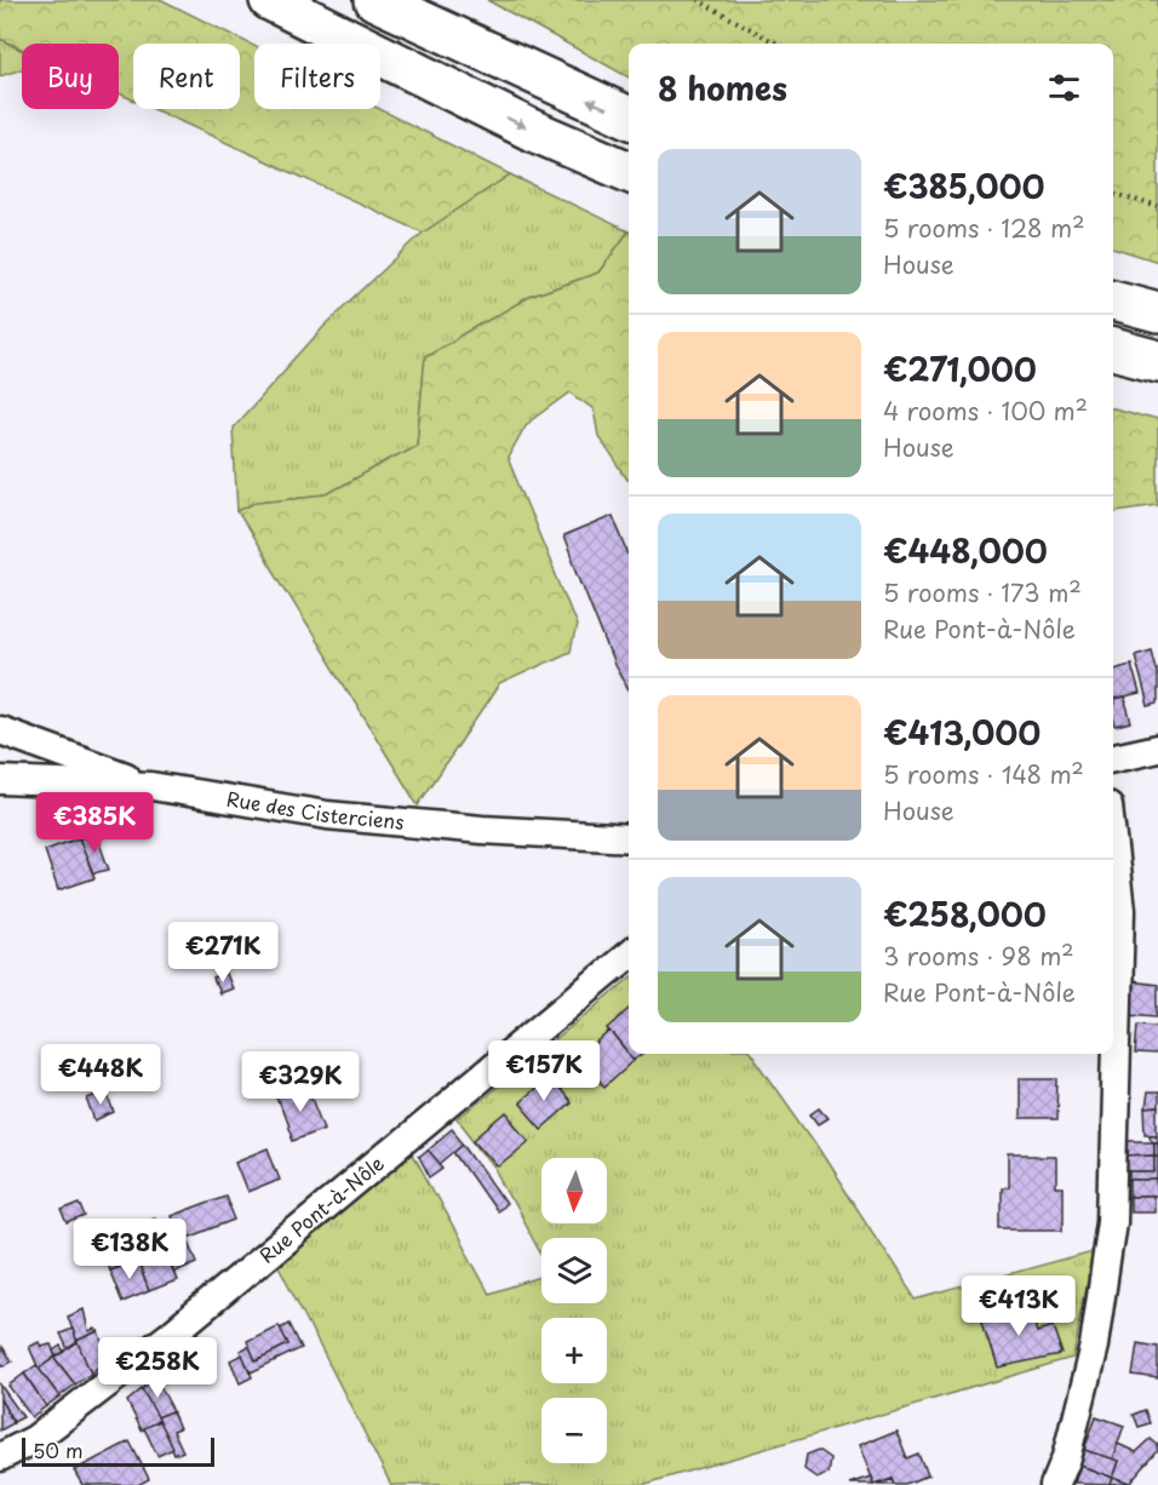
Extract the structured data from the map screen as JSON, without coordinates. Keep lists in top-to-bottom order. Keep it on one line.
{"streets":{"street":["Rue des Cisterciens","Rue Pont-à-Nôle"]},"scale_bar":"50 m","north":"bottom","page":{"chip":["Buy","Rent","Filters"],"heading":"8 homes","list":[{"name":"€385,000","note":"5 rooms · 128 m² · House"},{"name":"€271,000","note":"4 rooms · 100 m² · House"},{"name":"€448,000","note":"5 rooms · 173 m² · Rue Pont-à-Nôle"},{"name":"€413,000","note":"5 rooms · 148 m² · House"},{"name":"€258,000","note":"3 rooms · 98 m² · Rue Pont-à-Nôle"}],"price":["€385K","€271K","€157K","€448K","€329K","€138K","€413K","€258K"],"map_buttons":["+","−"],"scale":"50 m"}}
